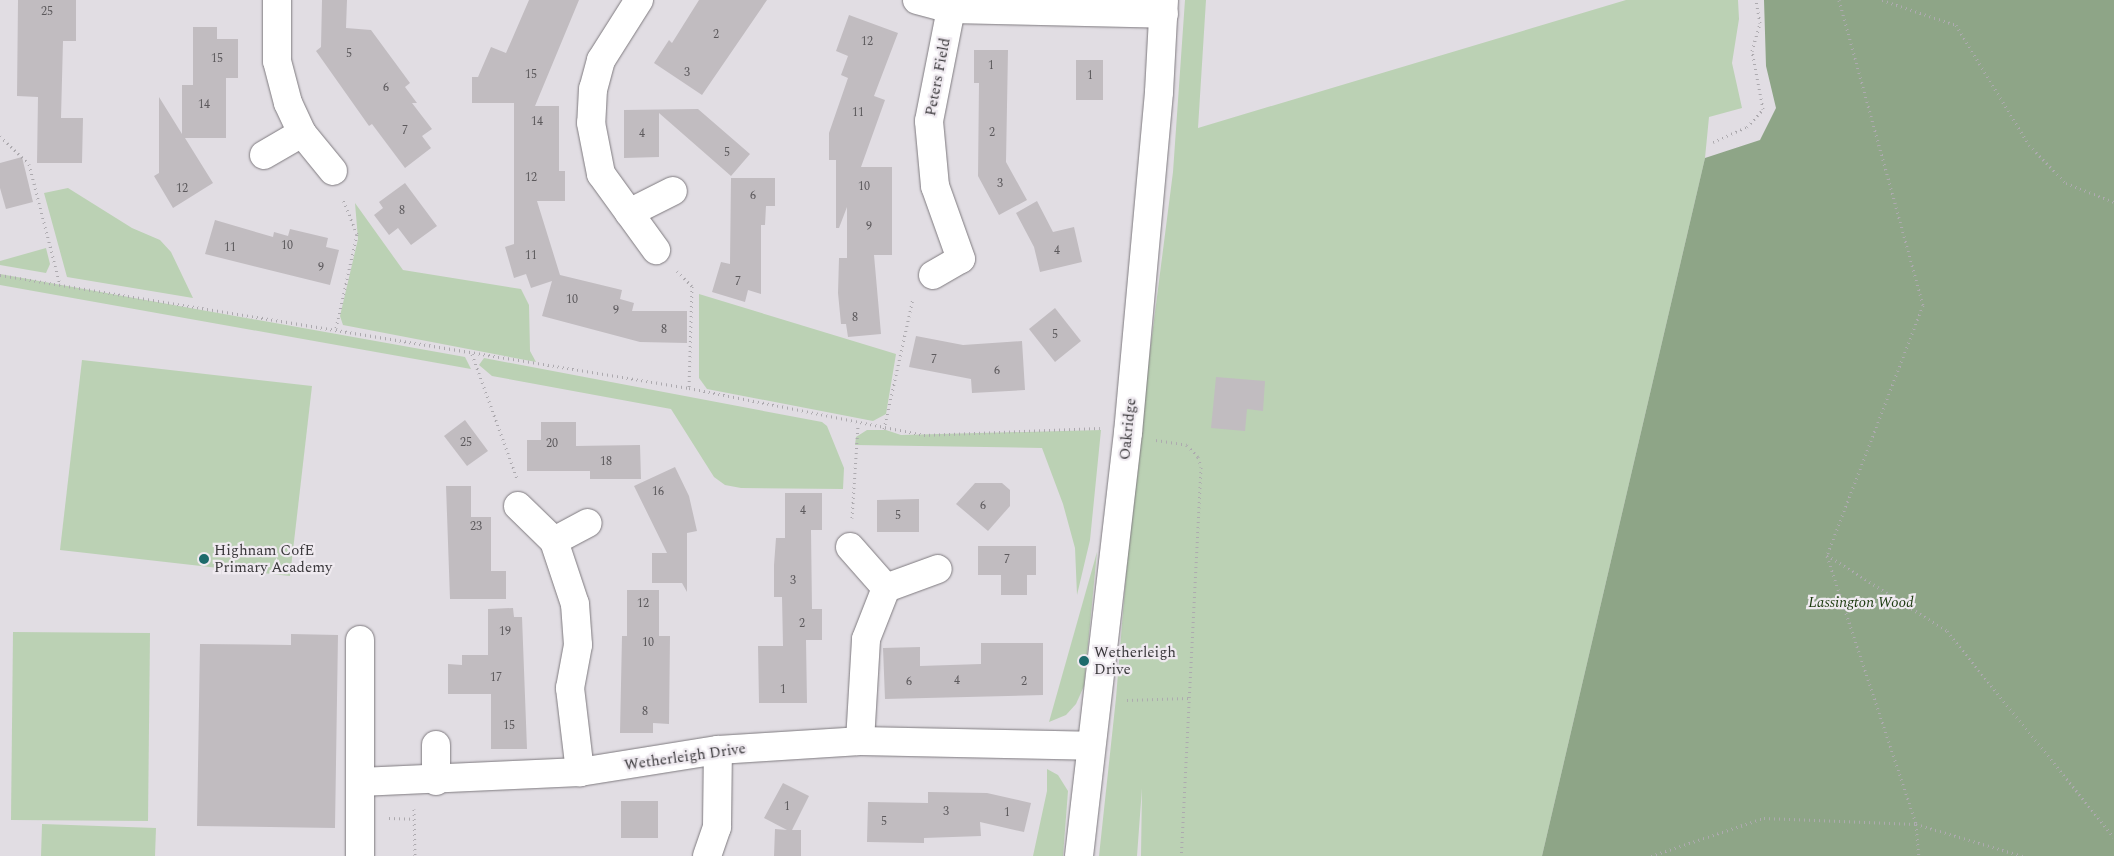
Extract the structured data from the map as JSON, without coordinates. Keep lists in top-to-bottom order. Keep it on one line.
{"streets":{"street":["Peters Field","Oakridge","Wetherleigh Drive"]},"crossings":[["Oakridge","Wetherleigh Drive"]],"parks":["Lassington Wood"],"places":["Highnam CofE Primary Academy","Wetherleigh Drive"],"house_numbers":["25","2","12","5","15","1","3","15","1","6","14","11","14","7","2","4","5","12","3","10","12","6","8","9","10","11","4","11","9","7","10","9","8","8","5","7","6","25","20","18","16","6","4","5","23","7","3","12","2","19","10","17","4","6","2","1","8","15","1","3","1","5"]}
